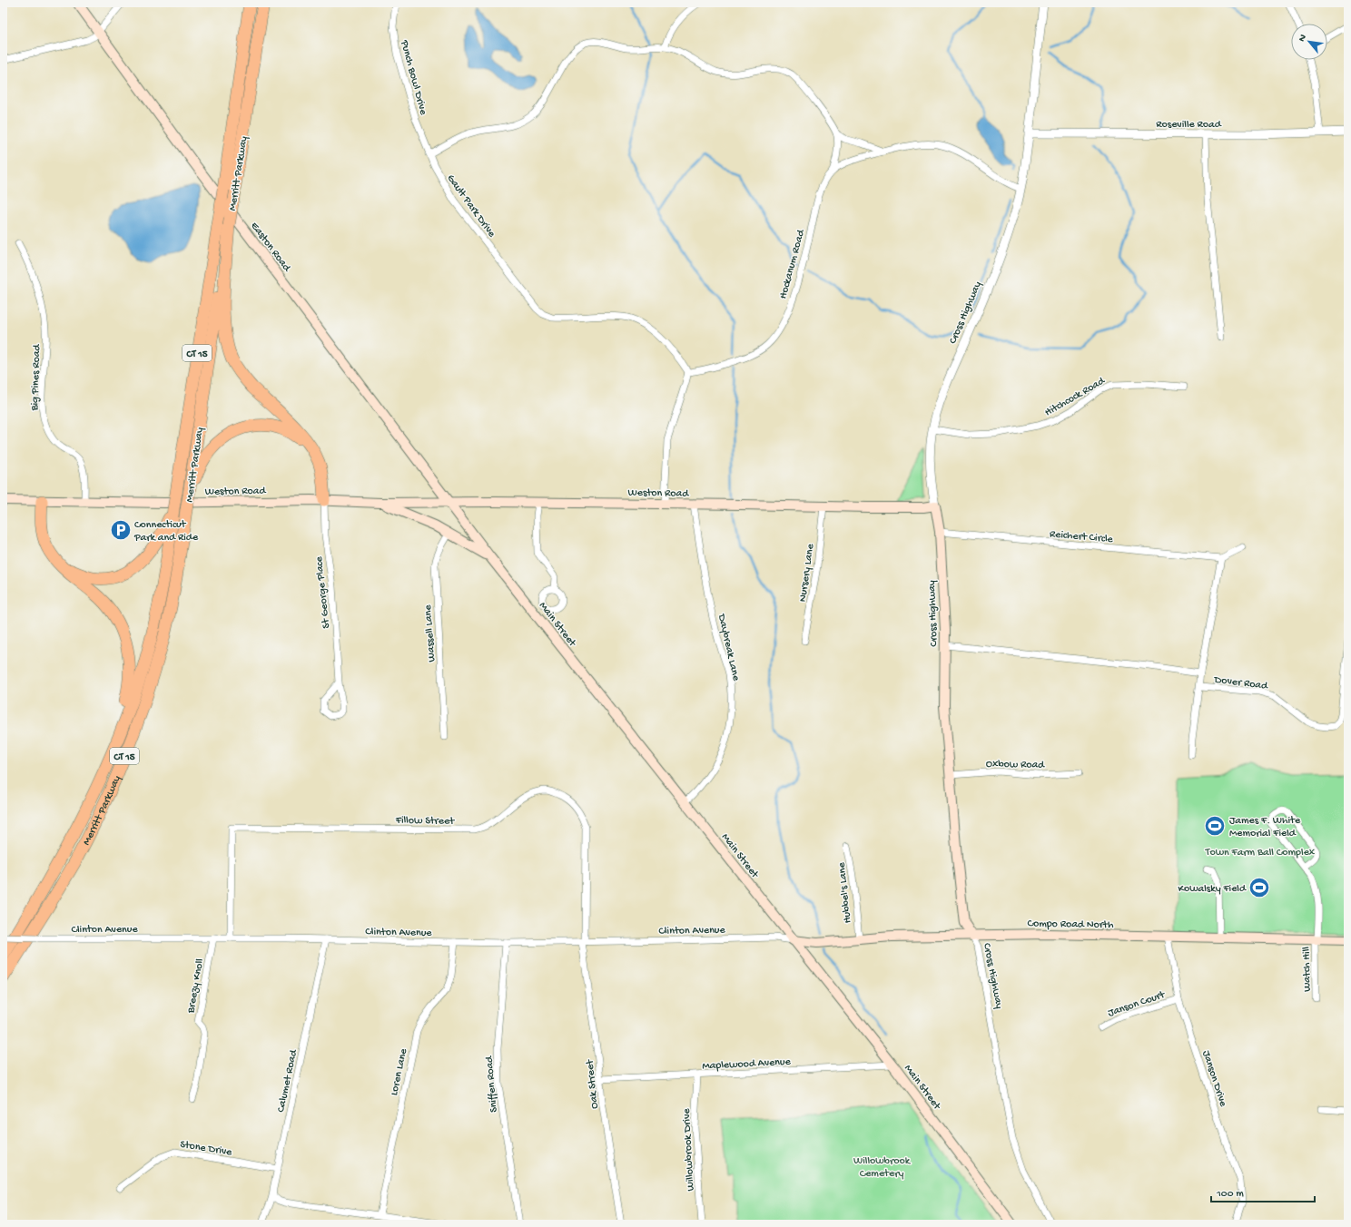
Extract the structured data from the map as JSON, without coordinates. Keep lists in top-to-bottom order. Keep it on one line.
{"streets":{"highway":["Merritt Parkway","CT 15"],"main road":["Easton Road","Cross Highway","Weston Road","Main Street","Compo Road North"],"street":["Punch Bowl Drive","Roseville Road","Gault Park Drive","Hockanum Road","Big Pines Road","Hitchcock Road","Reichert Circle","Nursery Lane","St George Place","Wassell Lane","Daybreak Lane","Dover Road","Oxbow Road","Fillow Street","Hubbel's Lane","Clinton Avenue","Watch Hill","Breezy Knoll","Janson Court","Maplewood Avenue","Loren Lane","Janson Drive","Calumet Road","Sniffen Road","Oak Street","Stone Drive","Willowbrook Drive"]},"crossings":[["Punch Bowl Drive","Gault Park Drive"],["Roseville Road","Cross Highway"],["Gault Park Drive","Hockanum Road"],["Easton Road","Weston Road"],["Easton Road","Main Street"],["Cross Highway","Hitchcock Road"],["Cross Highway","Weston Road"],["Cross Highway","Reichert Circle"],["Cross Highway","Oxbow Road"],["Cross Highway","Compo Road North"],["Big Pines Road","Weston Road"],["Weston Road","Nursery Lane"],["Weston Road","St George Place"],["Weston Road","Main Street"],["Weston Road","Wassell Lane"],["Weston Road","Daybreak Lane"],["Main Street","Daybreak Lane"],["Main Street","Compo Road North"],["Main Street","Clinton Avenue"],["Main Street","Maplewood Avenue"],["Fillow Street","Clinton Avenue"],["Fillow Street","Oak Street"],["Hubbel's Lane","Compo Road North"],["Compo Road North","Clinton Avenue"],["Compo Road North","Watch Hill"],["Compo Road North","Janson Drive"],["Clinton Avenue","Breezy Knoll"],["Clinton Avenue","Loren Lane"],["Clinton Avenue","Calumet Road"],["Clinton Avenue","Sniffen Road"],["Clinton Avenue","Oak Street"],["Janson Court","Janson Drive"],["Maplewood Avenue","Oak Street"],["Maplewood Avenue","Willowbrook Drive"],["Calumet Road","Stone Drive"]],"parks":["Town Farm Ball Complex","Willowbrook Cemetery"],"places":{"parking":["Connecticut Park and Ride"],"sports":["James F. White Memorial Field","Kowalsky Field"]},"scale_bar":"100 m","north":"top left"}
